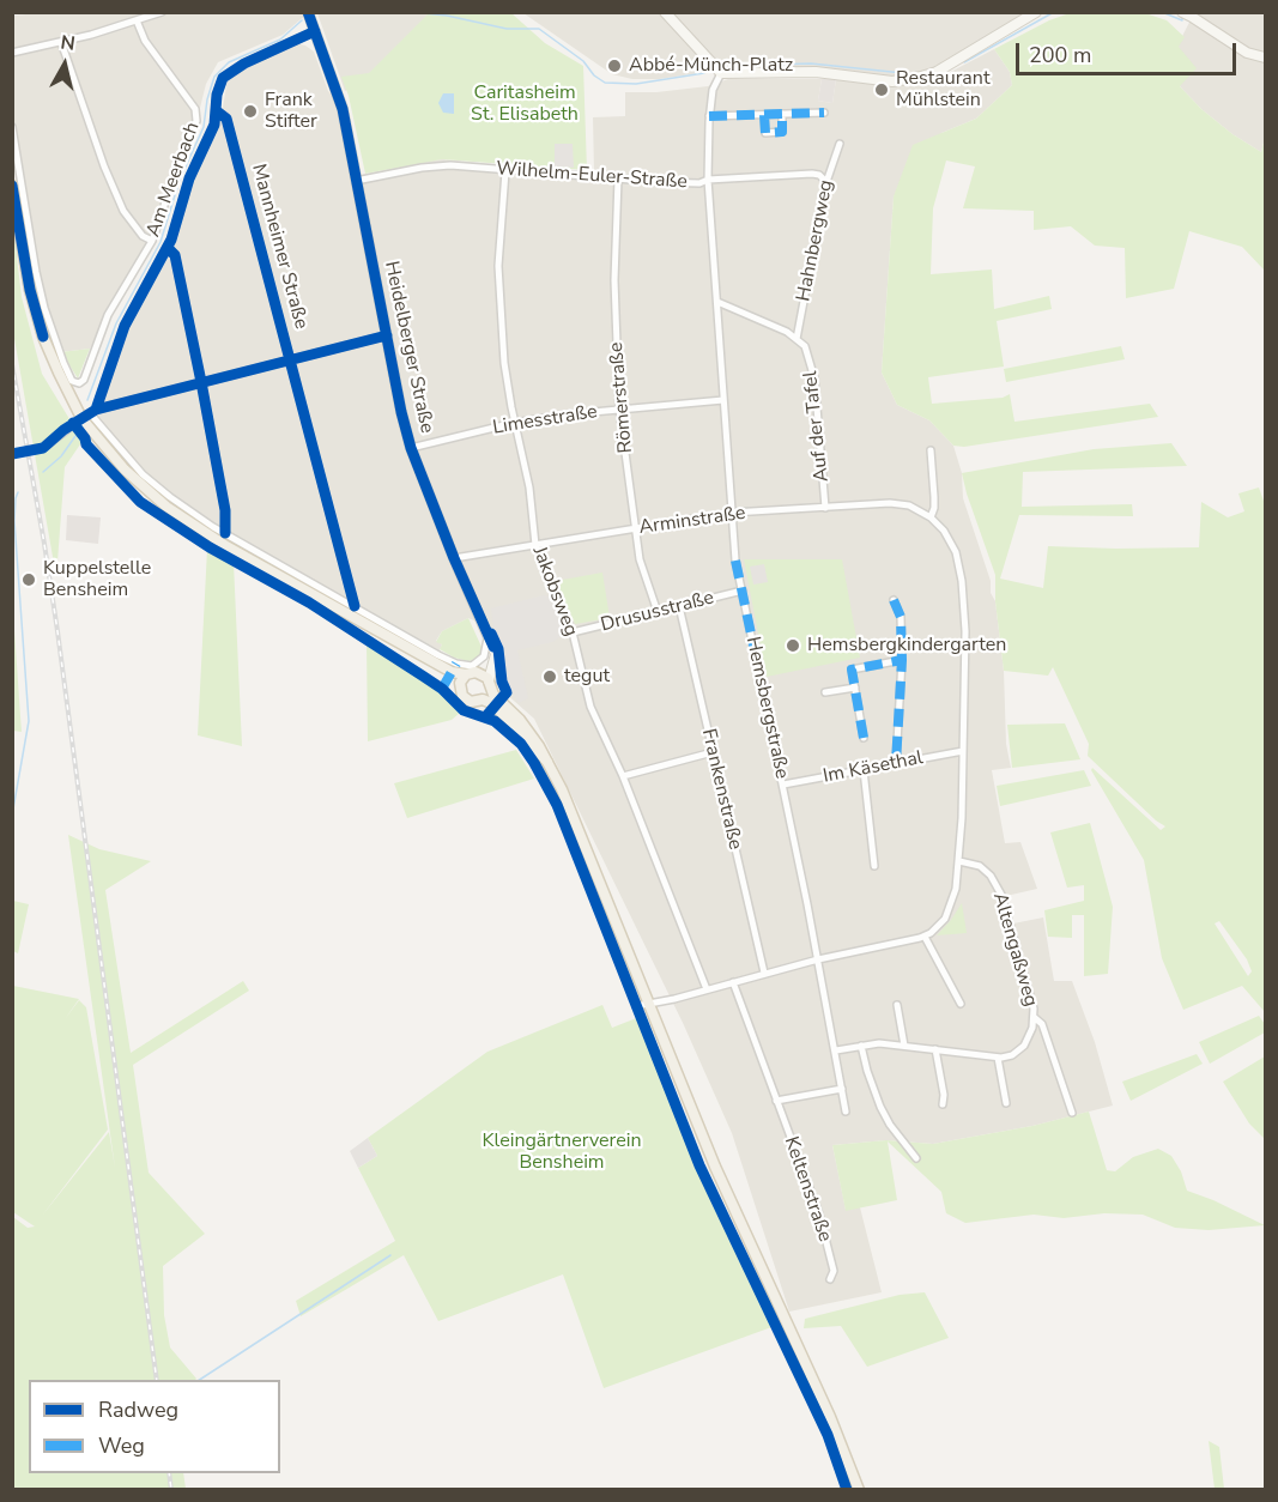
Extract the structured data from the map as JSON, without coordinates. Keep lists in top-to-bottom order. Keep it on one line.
{"streets":{"street":["Wilhelm-Euler-Straße","Am Meerbach","Hahnbergweg","Mannheimer Straße","Heidelberger Straße","Römerstraße","Limesstraße","Auf der Tafel","Arminstraße","Jakobsweg","Drususstraße","Hemsbergstraße","Im Käsethal","Frankenstraße","Altengaßweg","Keltenstraße"]},"crossings":[["Wilhelm-Euler-Straße","Hahnbergweg"],["Wilhelm-Euler-Straße","Heidelberger Straße"],["Wilhelm-Euler-Straße","Römerstraße"],["Wilhelm-Euler-Straße","Jakobsweg"],["Wilhelm-Euler-Straße","Hemsbergstraße"],["Hahnbergweg","Auf der Tafel"],["Heidelberger Straße","Limesstraße"],["Heidelberger Straße","Arminstraße"],["Römerstraße","Limesstraße"],["Römerstraße","Arminstraße"],["Römerstraße","Drususstraße"],["Limesstraße","Jakobsweg"],["Limesstraße","Hemsbergstraße"],["Auf der Tafel","Arminstraße"],["Arminstraße","Jakobsweg"],["Arminstraße","Hemsbergstraße"],["Arminstraße","Im Käsethal"],["Arminstraße","Altengaßweg"],["Jakobsweg","Drususstraße"],["Drususstraße","Hemsbergstraße"],["Drususstraße","Frankenstraße"],["Hemsbergstraße","Im Käsethal"]],"parks":["Caritasheim St. Elisabeth","Kleingärtnerverein Bensheim"],"places":["Abbé-Münch-Platz","Restaurant Mühlstein","Frank Stifter","Kuppelstelle Bensheim","Hemsbergkindergarten","tegut"],"legend":["Radweg","Weg"],"scale_bar":"200 m","north":"top"}
